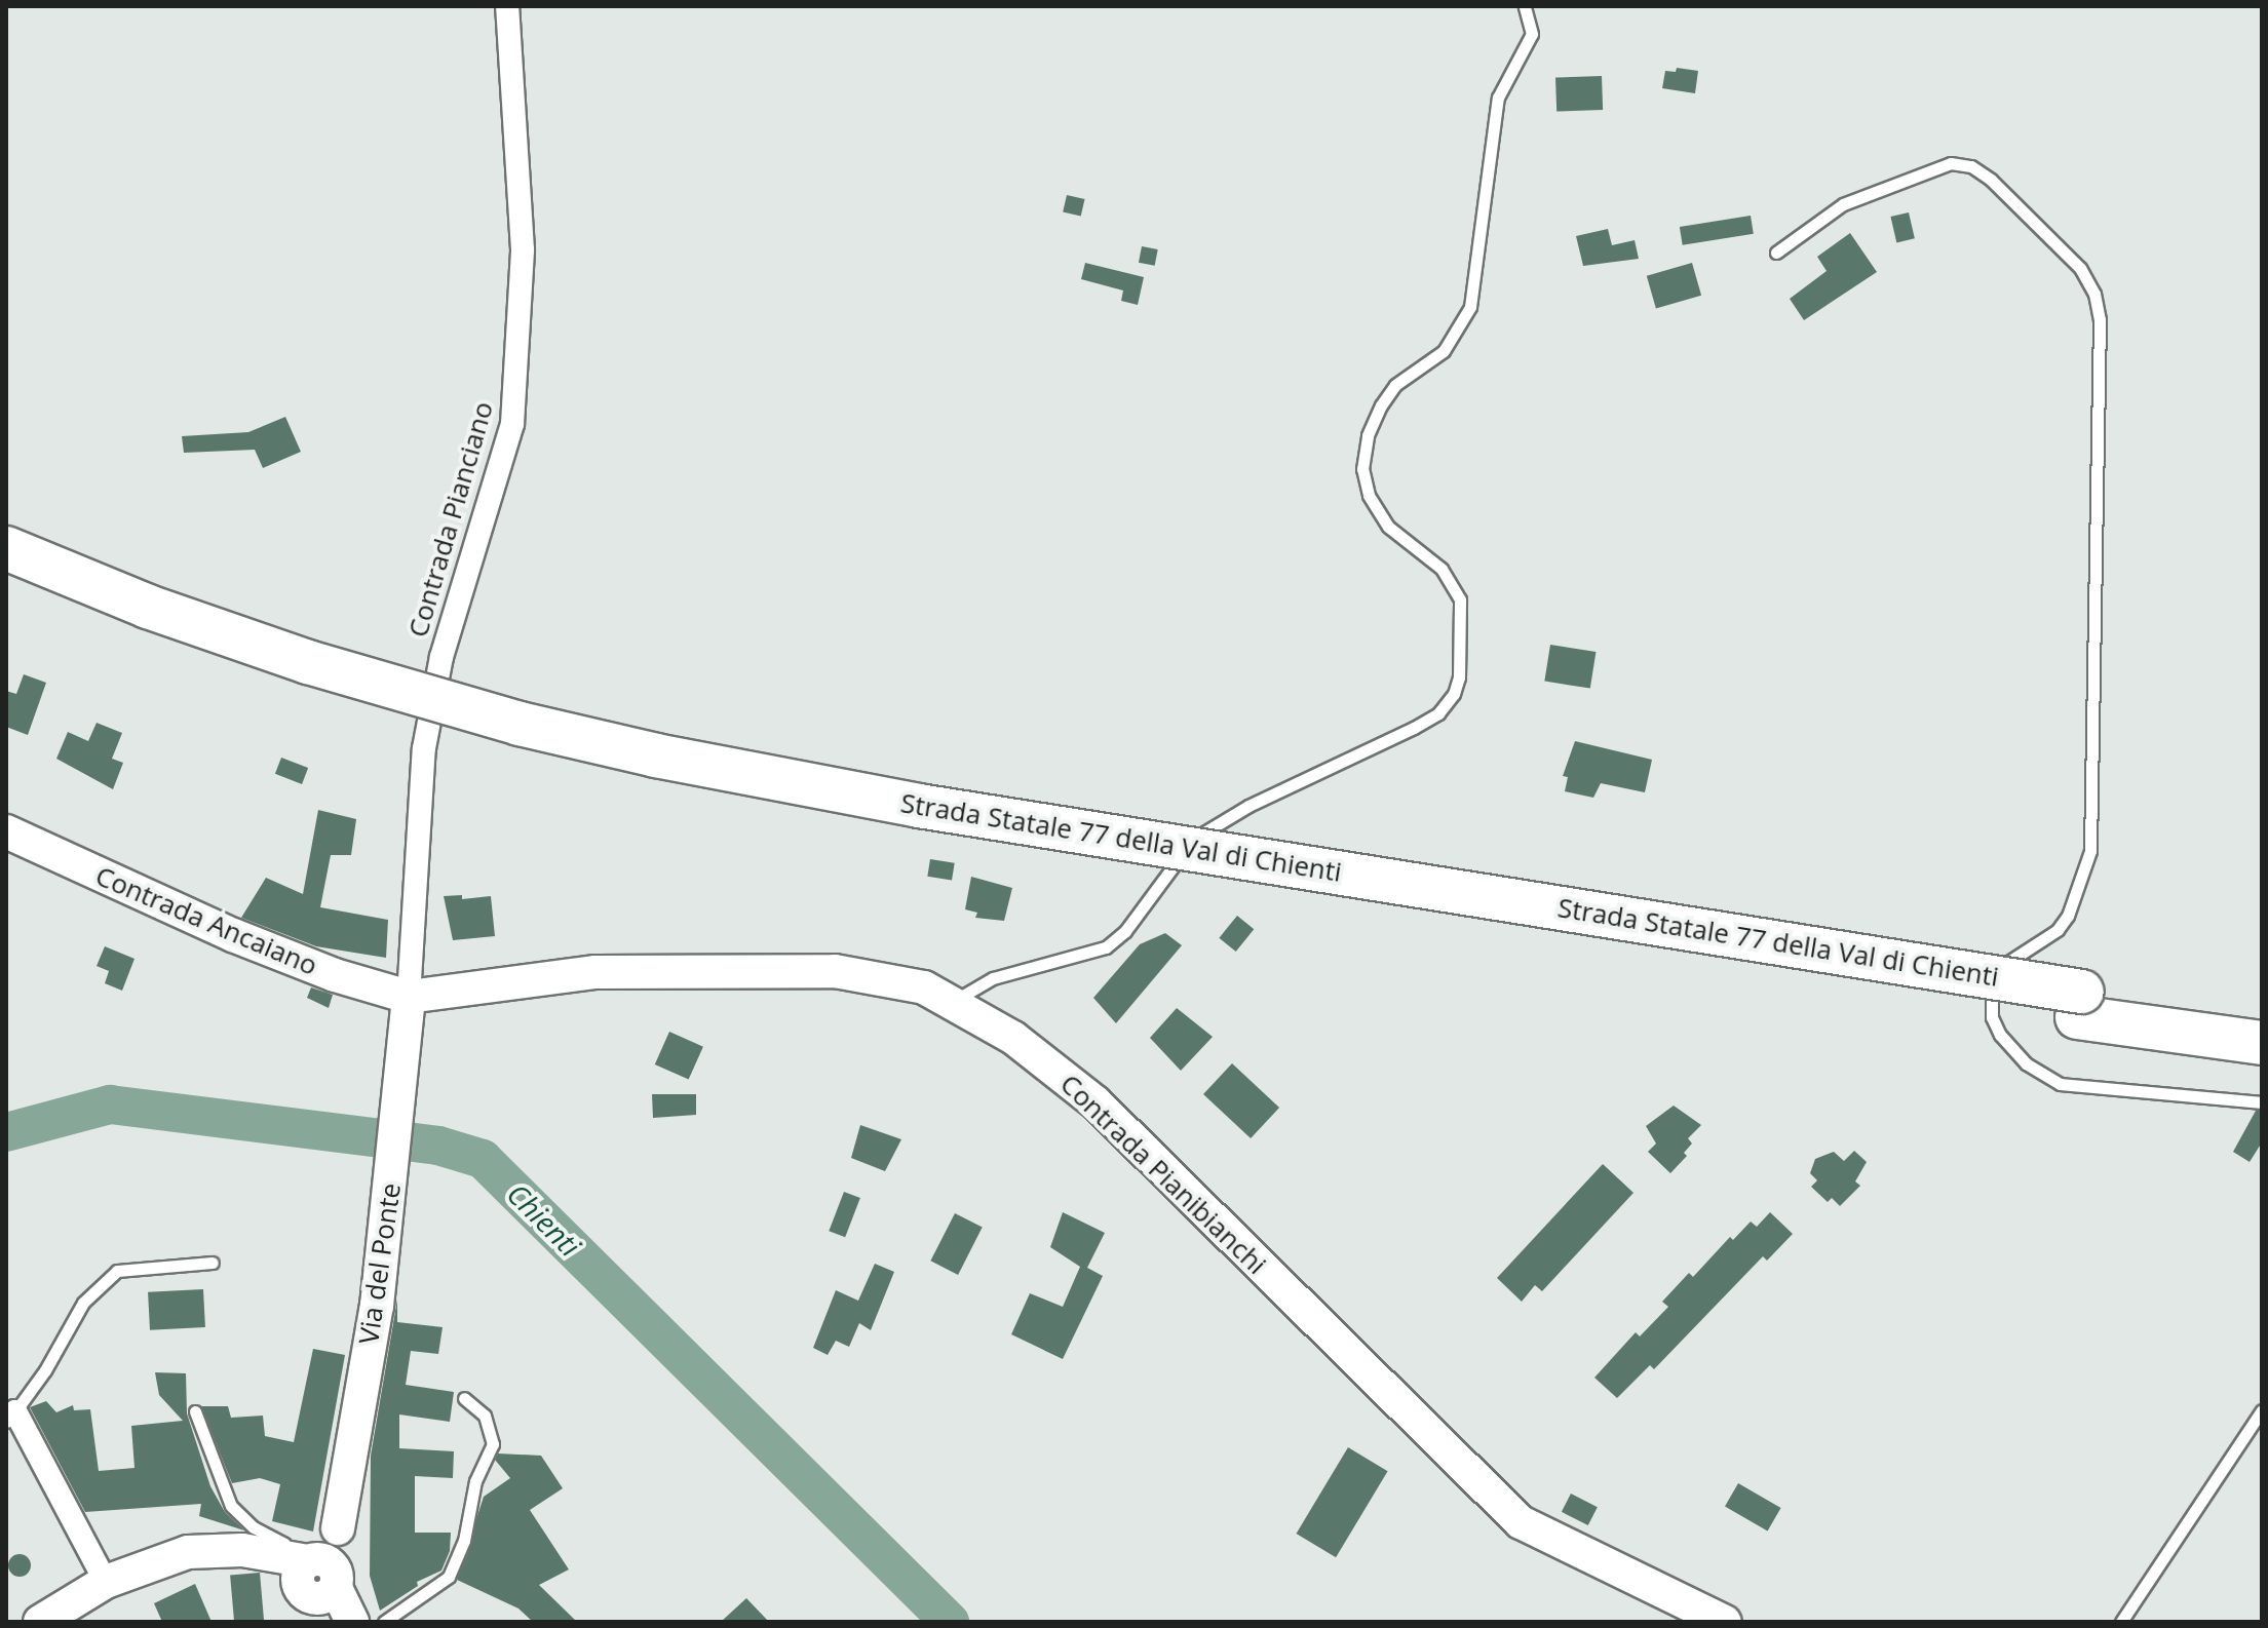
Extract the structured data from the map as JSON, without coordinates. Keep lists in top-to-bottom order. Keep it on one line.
{"streets":{"highway":["Strada Statale 77 della Val di Chienti"],"street":["Contrada Pianciano","Contrada Ancaiano","Contrada Pianibianchi","Via del Ponte"]},"crossings":[["Contrada Pianciano","Contrada Ancaiano"],["Contrada Pianciano","Contrada Pianibianchi"],["Contrada Pianciano","Via del Ponte"],["Contrada Ancaiano","Contrada Pianibianchi"],["Contrada Ancaiano","Via del Ponte"],["Contrada Pianibianchi","Via del Ponte"]],"water":["Chienti"]}
